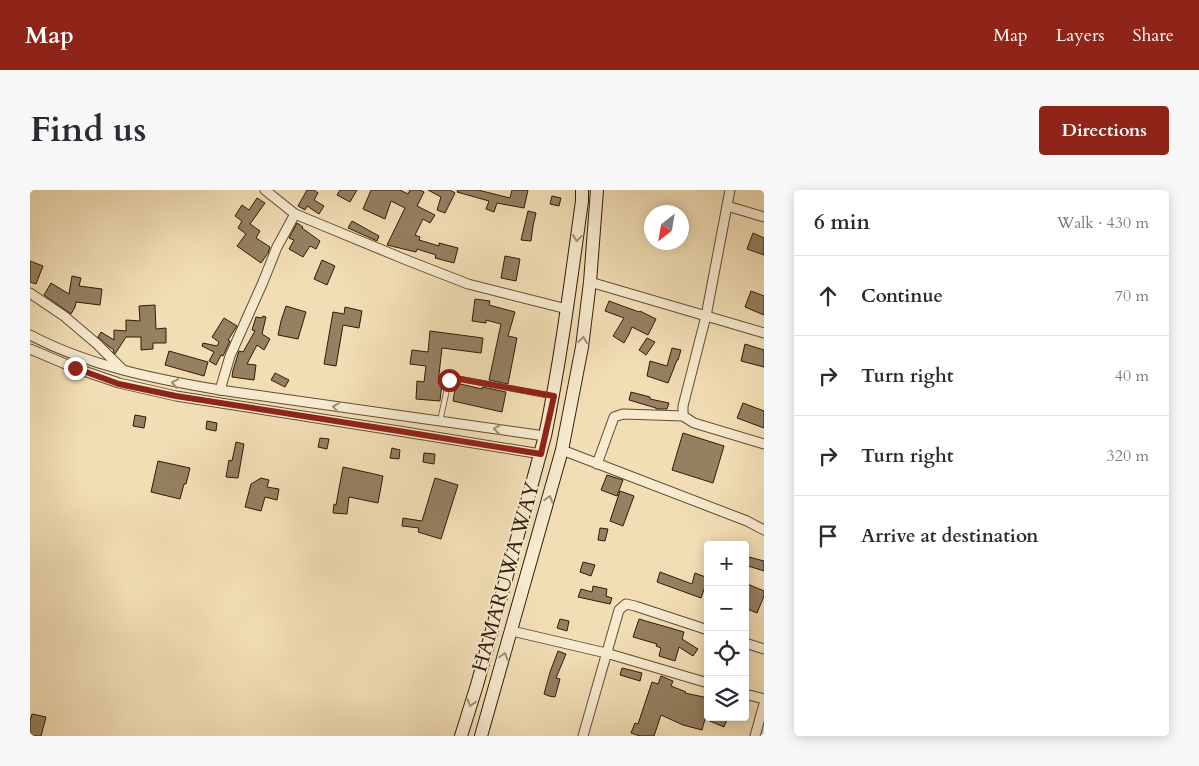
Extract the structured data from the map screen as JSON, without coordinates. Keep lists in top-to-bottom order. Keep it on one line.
{"streets":{"main road":["HAMARUWA WAY"]},"north":"bottom left","page":{"header":"Map","nav":["Map","Layers","Share"],"title":"Find us","buttons":"Directions","heading":["6 min","Walk · 430 m"],"list":[["Continue","70 m"],["Turn right","40 m"],["Turn right","320 m"],"Arrive at destination"],"map_buttons":["+","−"]}}
